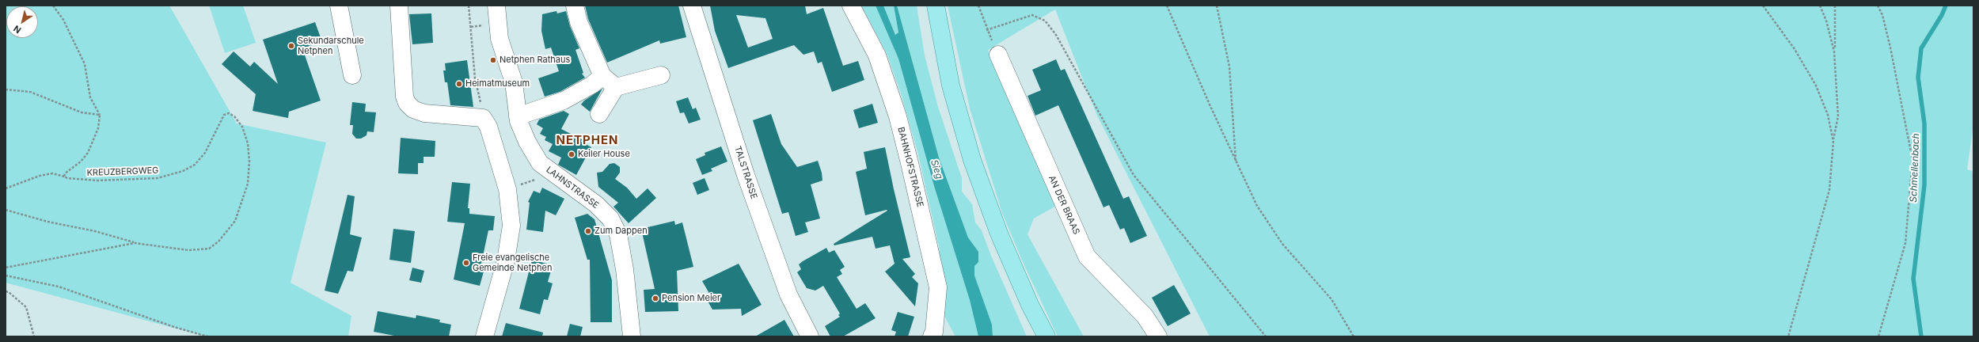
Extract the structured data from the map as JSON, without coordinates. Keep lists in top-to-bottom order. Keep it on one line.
{"streets":{"street":["BAHNHOFSTRASSE","TALSTRASSE","LAHNSTRASSE","AN DER BRAAS"],"path":["KREUZBERGWEG"]},"districts":["NETPHEN"],"water":["Schmellenbach","Sieg"],"places":["Sekundarschule Netphen","Netphen Rathaus","Heimatmuseum","Keiler House","Zum Dappen","Freie evangelische Gemeinde Netphen","Pension Meier"],"north":"bottom left"}
